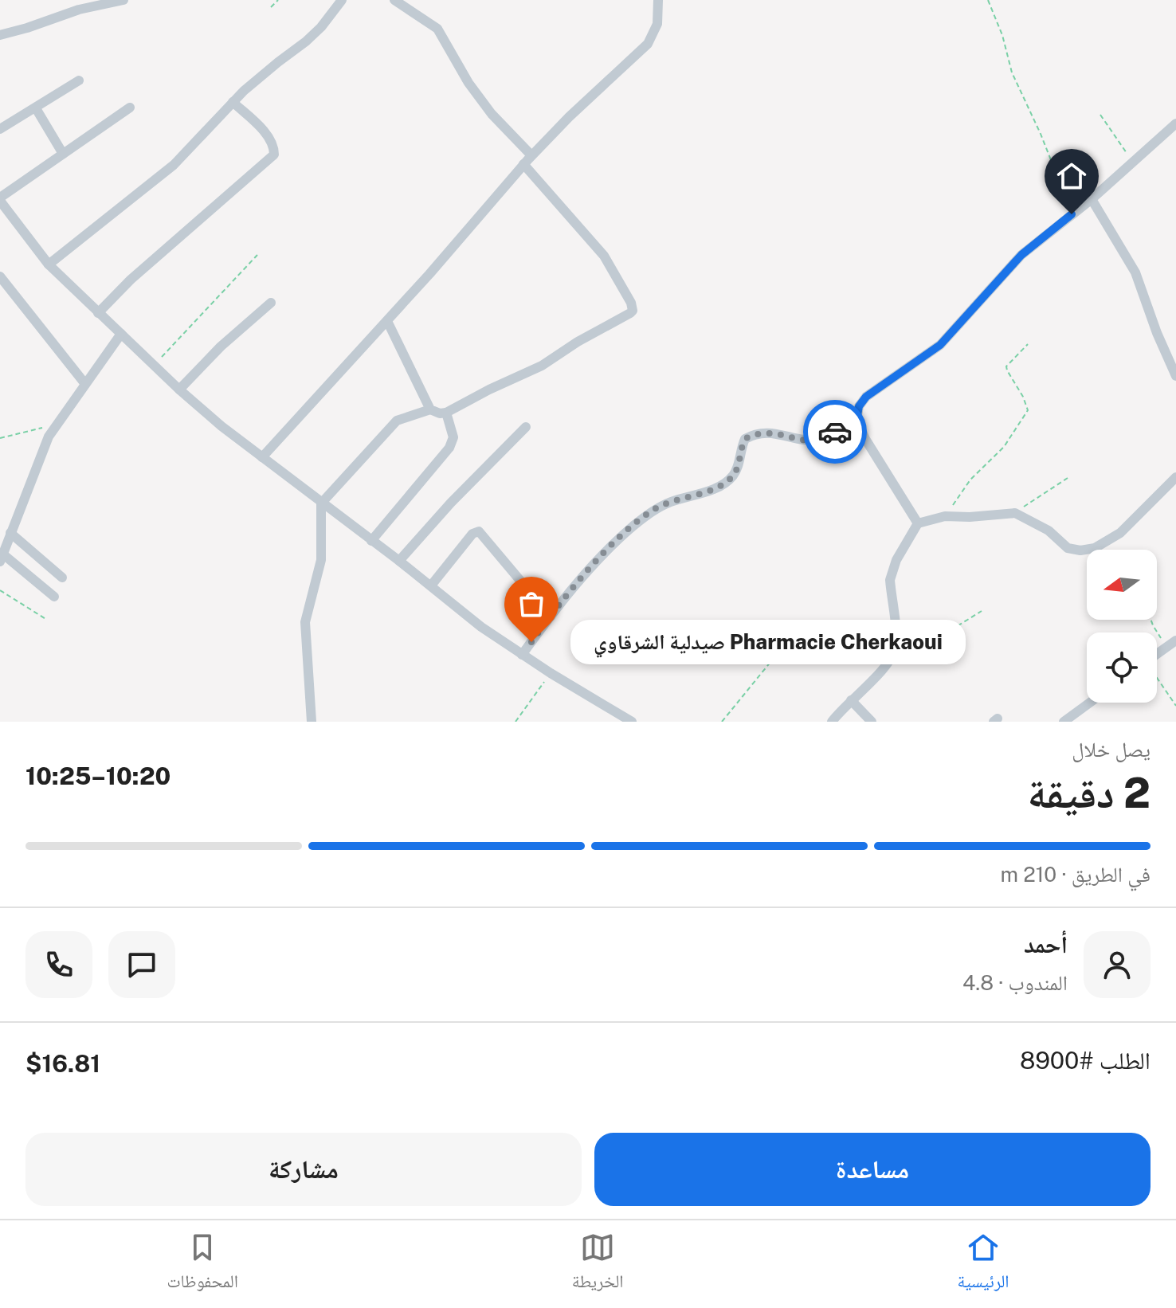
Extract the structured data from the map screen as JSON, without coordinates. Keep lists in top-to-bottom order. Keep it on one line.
{"places":["Pharmacie Cherkaoui صيدلية الشرقاوي"],"north":"left","page":{"bubble":"Pharmacie Cherkaoui صيدلية الشرقاوي","heading":["2 دقيقة","يصل خلال","10:20–10:25"],"panel":["أحمد","المندوب · 4.8","الطلب #8900","$16.81"],"bar":"في الطريق · 210 m","buttons":["مساعدة","مشاركة"],"tabs":["الرئيسية","الخريطة","المحفوظات"]}}
